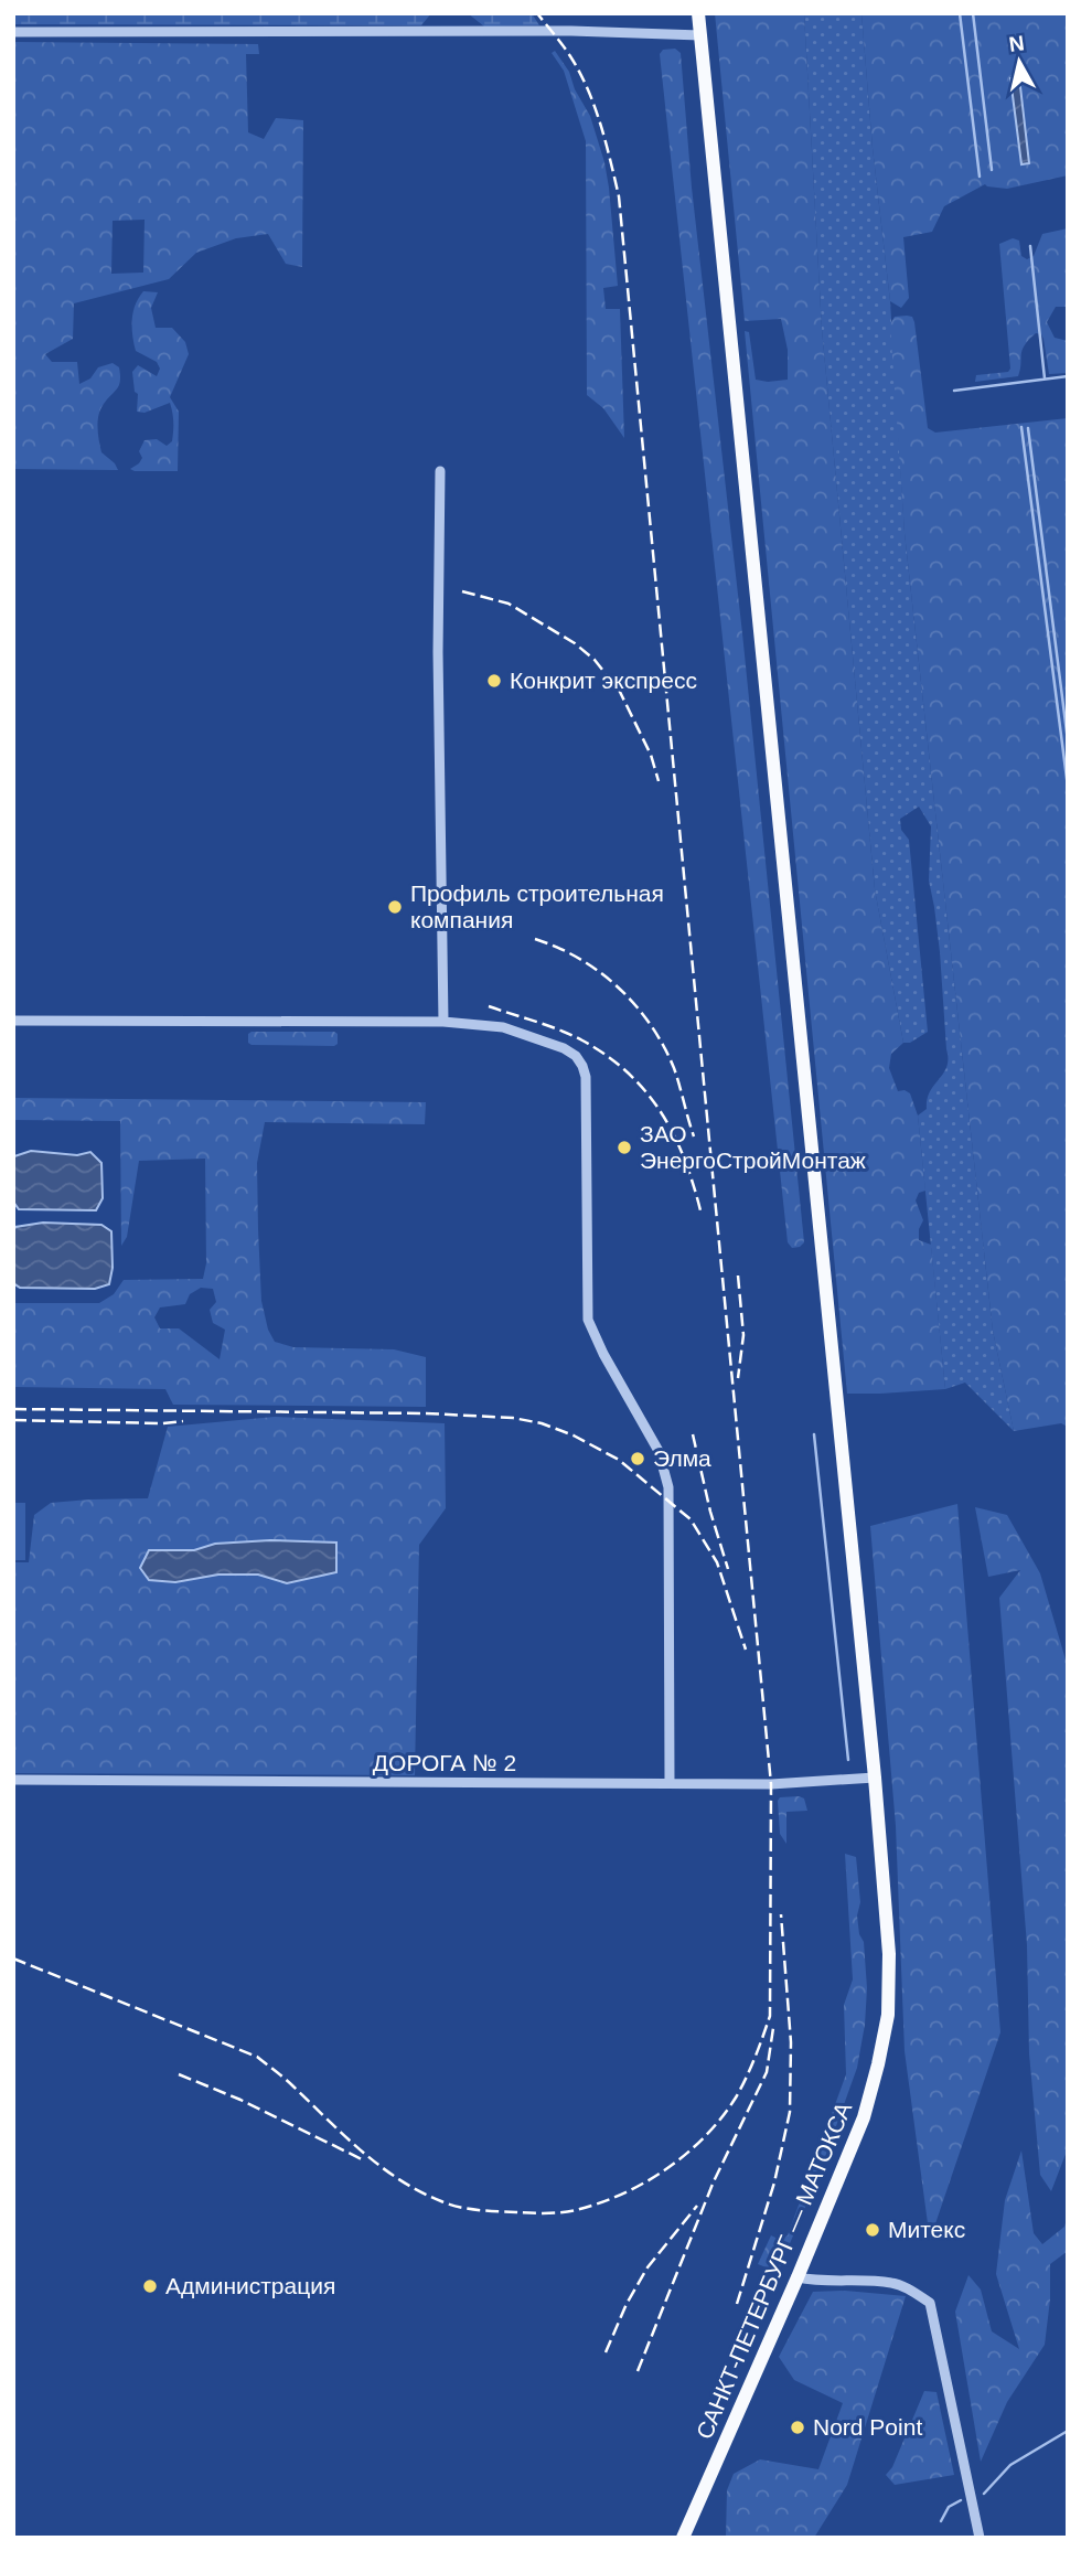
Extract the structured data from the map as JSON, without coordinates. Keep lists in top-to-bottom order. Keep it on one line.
{"streets":{"main road":["САНКТ-ПЕТЕРБУРГ — МАТОКСА"],"street":["ДОРОГА № 2"]},"crossings":[["ДОРОГА № 2","САНКТ-ПЕТЕРБУРГ — МАТОКСА"]],"places":["Конкрит экспресс","Профиль строительная компания","ЗАО ЭнергоСтройМонтаж","Элма","Митекс","Администрация","Nord Point"],"north":"top"}
